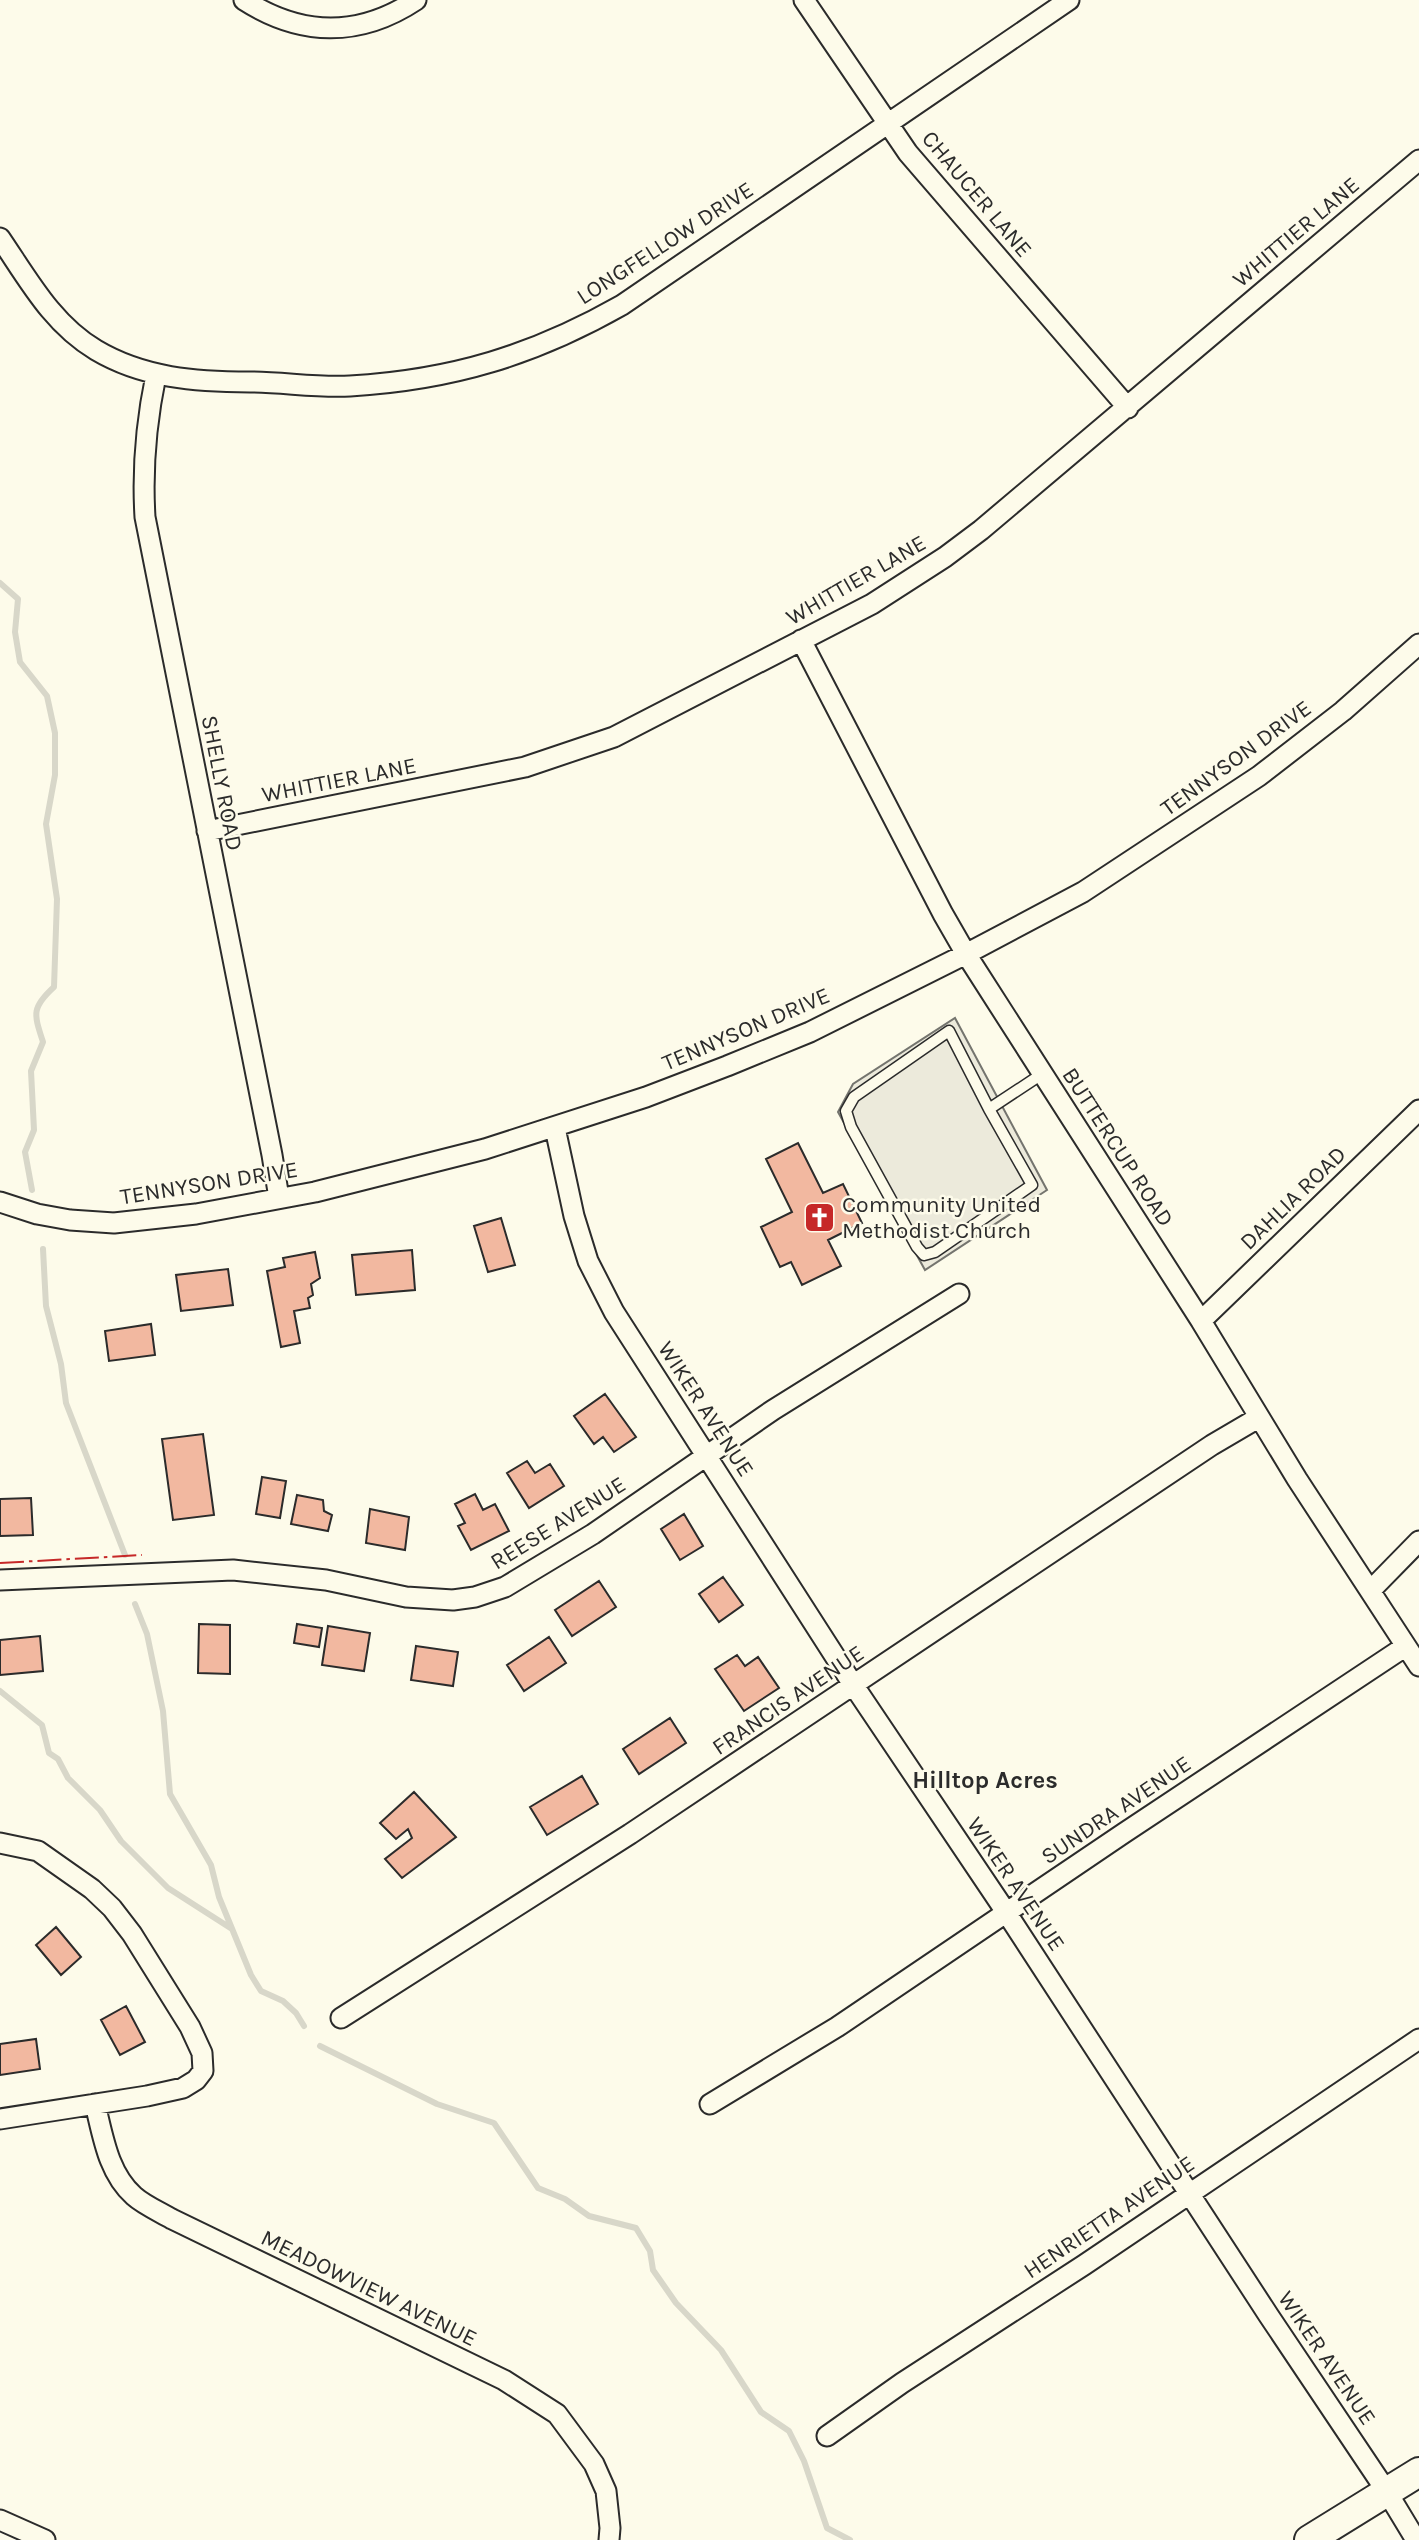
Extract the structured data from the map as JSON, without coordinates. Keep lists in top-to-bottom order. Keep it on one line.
{"streets":{"street":["CHAUCER LANE","WHITTIER LANE","LONGFELLOW DRIVE","TENNYSON DRIVE","SHELLY ROAD","BUTTERCUP ROAD","DAHLIA ROAD","WIKER AVENUE","REESE AVENUE","FRANCIS AVENUE","SUNDRA AVENUE","HENRIETTA AVENUE","MEADOWVIEW AVENUE"]},"crossings":[["CHAUCER LANE","WHITTIER LANE"],["CHAUCER LANE","LONGFELLOW DRIVE"],["WHITTIER LANE","SHELLY ROAD"],["WHITTIER LANE","BUTTERCUP ROAD"],["LONGFELLOW DRIVE","SHELLY ROAD"],["TENNYSON DRIVE","SHELLY ROAD"],["TENNYSON DRIVE","BUTTERCUP ROAD"],["TENNYSON DRIVE","WIKER AVENUE"],["BUTTERCUP ROAD","DAHLIA ROAD"],["BUTTERCUP ROAD","FRANCIS AVENUE"],["BUTTERCUP ROAD","SUNDRA AVENUE"],["WIKER AVENUE","REESE AVENUE"],["WIKER AVENUE","FRANCIS AVENUE"],["WIKER AVENUE","SUNDRA AVENUE"],["WIKER AVENUE","HENRIETTA AVENUE"]],"districts":["Hilltop Acres"],"places":{"church":["Community United Methodist Church"]}}
